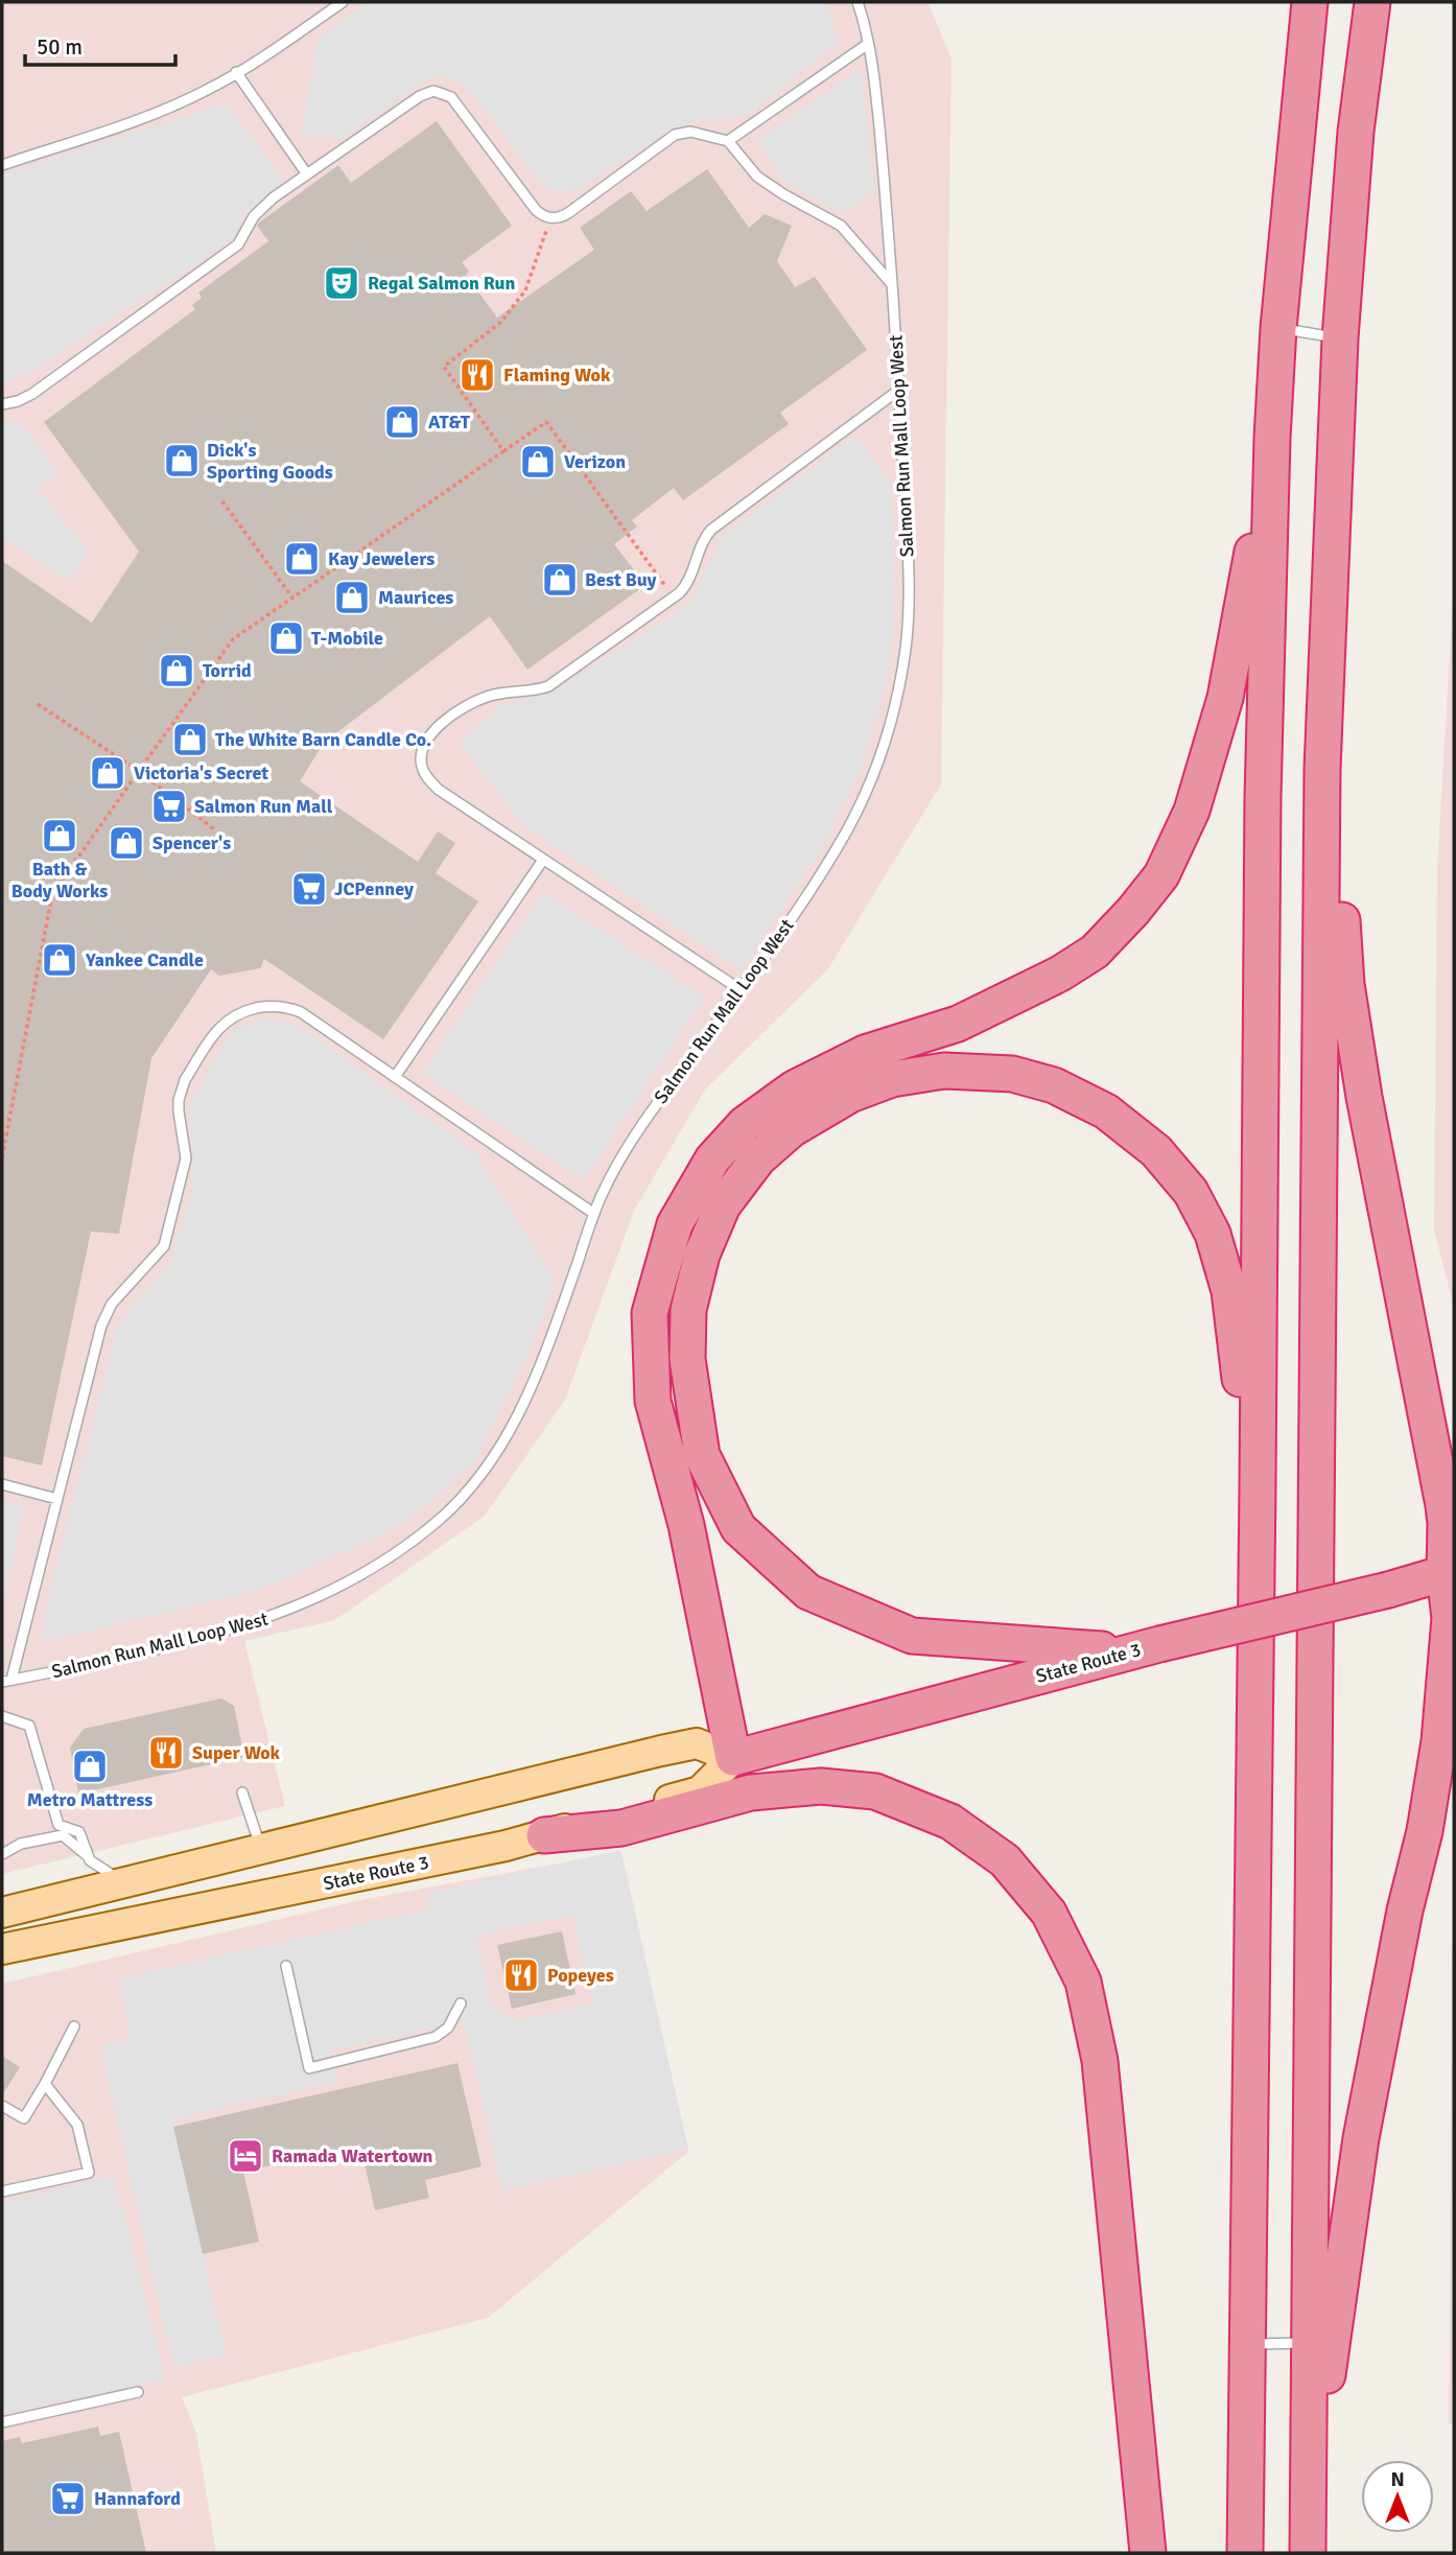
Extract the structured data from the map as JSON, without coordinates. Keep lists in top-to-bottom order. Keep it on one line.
{"streets":{"highway":["State Route 3"],"lane":["Salmon Run Mall Loop West"]},"places":{"theatre":["Regal Salmon Run"],"restaurant":["Flaming Wok","Super Wok","Popeyes"],"shop":["AT&T","Dick's Sporting Goods","Verizon","Kay Jewelers","Best Buy","Maurices","T-Mobile","Torrid","The White Barn Candle Co.","Victoria's Secret","Bath & Body Works","Spencer's","Yankee Candle","Metro Mattress"],"supermarket":["Salmon Run Mall","JCPenney","Hannaford"],"hotel":["Ramada Watertown"]},"scale_bar":"50 m","north":"top"}
